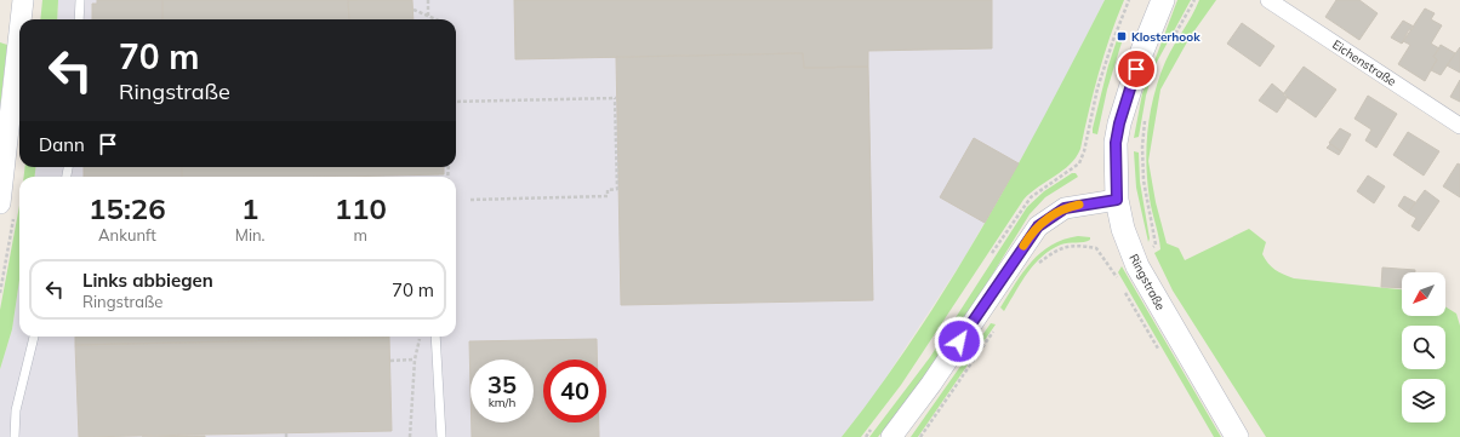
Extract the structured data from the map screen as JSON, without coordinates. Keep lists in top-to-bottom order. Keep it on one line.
{"streets":{"main road":["Ringstraße"],"street":["Eichenstraße"]},"places":{"transit":["Klosterhook"]},"north":"bottom left","page":{"turn":["70 m","Ringstraße"],"then":"Dann","eta":["15:26","Ankunft","1","Min.","110","m"],"list":[{"name":"Links abbiegen","note":"Ringstraße","value":"70 m"}],"speed":"35 km/h","limit":"40"}}
